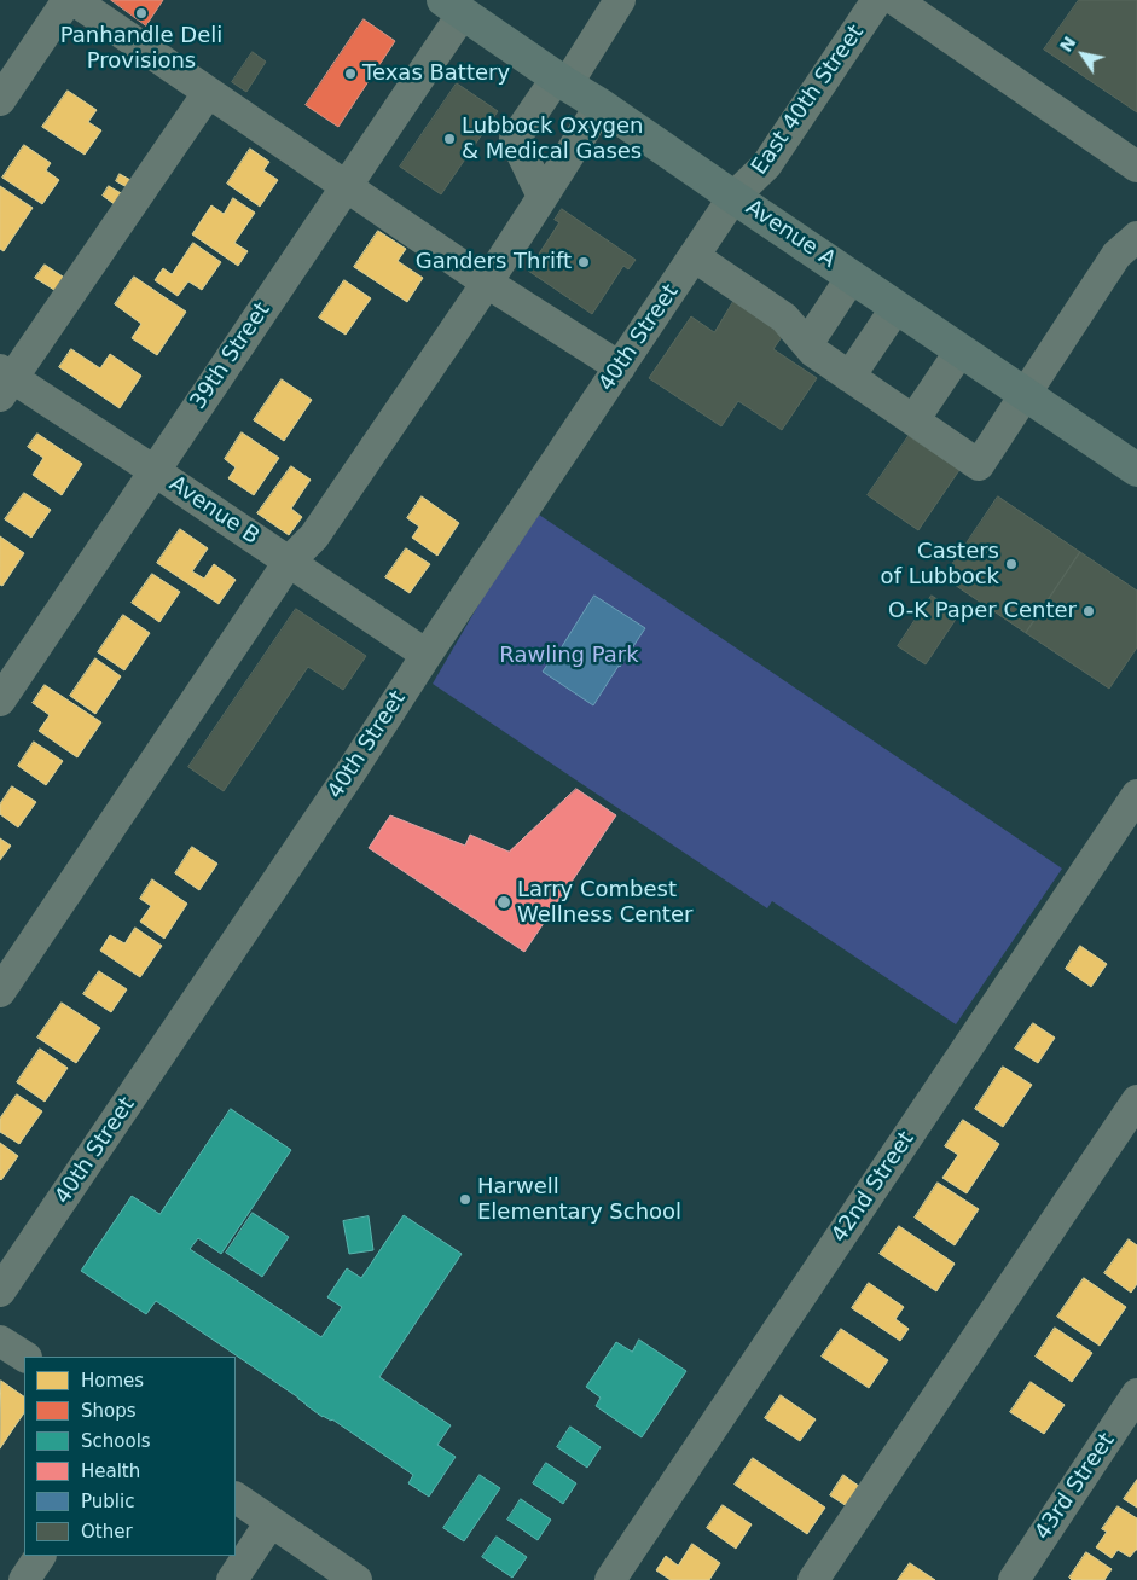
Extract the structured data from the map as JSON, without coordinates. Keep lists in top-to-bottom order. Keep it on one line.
{"streets":{"main road":["Avenue A"],"street":["East 40th Street","40th Street","39th Street","Avenue B","42nd Street","43rd Street"]},"crossings":[["East 40th Street","Avenue A"],["East 40th Street","40th Street"],["Avenue A","40th Street"],["Avenue A","39th Street"],["40th Street","Avenue B"],["39th Street","Avenue B"]],"parks":["Rawling Park"],"places":["Panhandle Deli Provisions","Texas Battery","Lubbock Oxygen & Medical Gases","Ganders Thrift","Casters of Lubbock","O-K Paper Center","Larry Combest Wellness Center","Harwell Elementary School"],"legend":["Homes","Shops","Schools","Health","Public","Other"],"north":"top left"}
